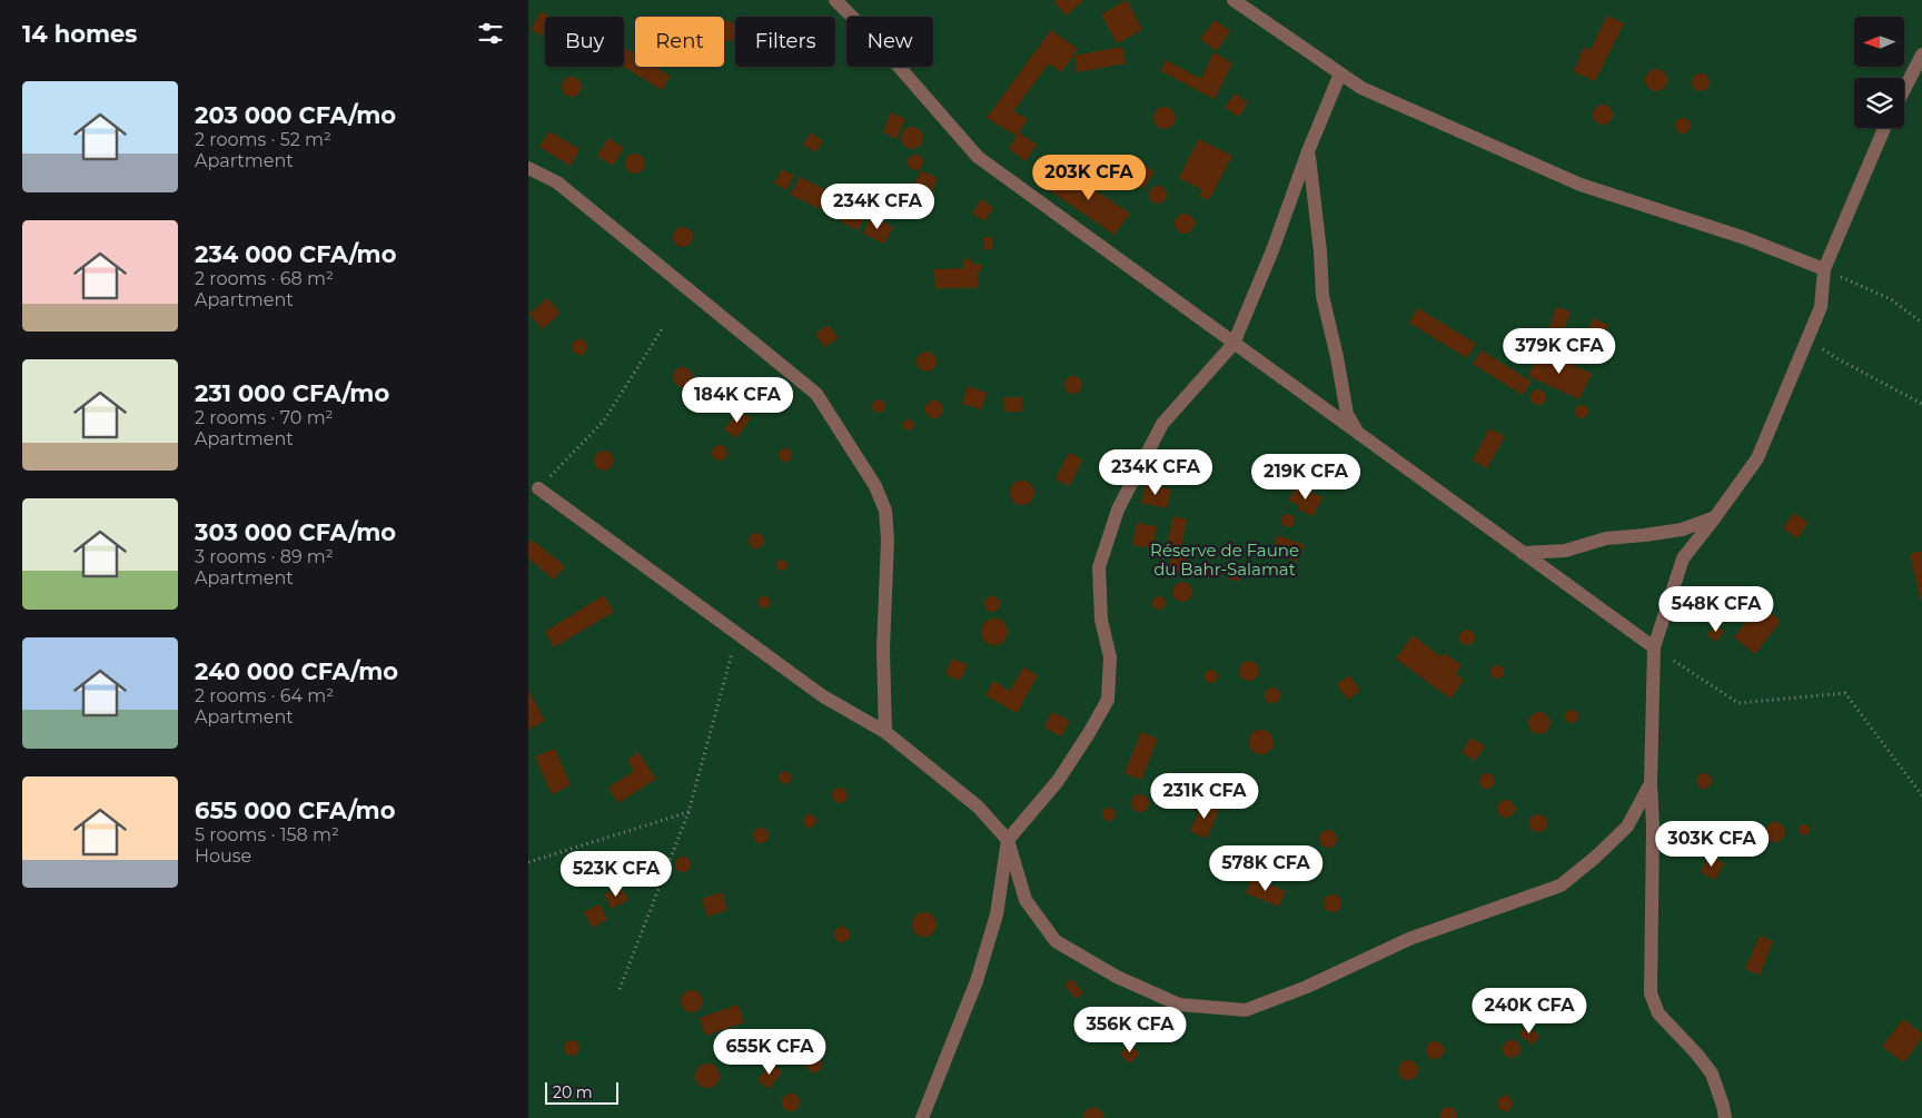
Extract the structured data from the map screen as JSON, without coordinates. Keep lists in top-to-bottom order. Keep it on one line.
{"parks":["Réserve de Faune du Bahr-Salamat"],"scale_bar":"20 m","north":"left","page":{"heading":"14 homes","chip":["Buy","Rent","Filters","New"],"list":[{"name":"203 000 CFA/mo","note":"2 rooms · 52 m² · Apartment"},{"name":"234 000 CFA/mo","note":"2 rooms · 68 m² · Apartment"},{"name":"231 000 CFA/mo","note":"2 rooms · 70 m² · Apartment"},{"name":"303 000 CFA/mo","note":"3 rooms · 89 m² · Apartment"},{"name":"240 000 CFA/mo","note":"2 rooms · 64 m² · Apartment"},{"name":"655 000 CFA/mo","note":"5 rooms · 158 m² · House"}],"price":["203K CFA","234K CFA","379K CFA","184K CFA","234K CFA","219K CFA","548K CFA","231K CFA","303K CFA","578K CFA","523K CFA","240K CFA","356K CFA","655K CFA"],"scale":"20 m"}}
